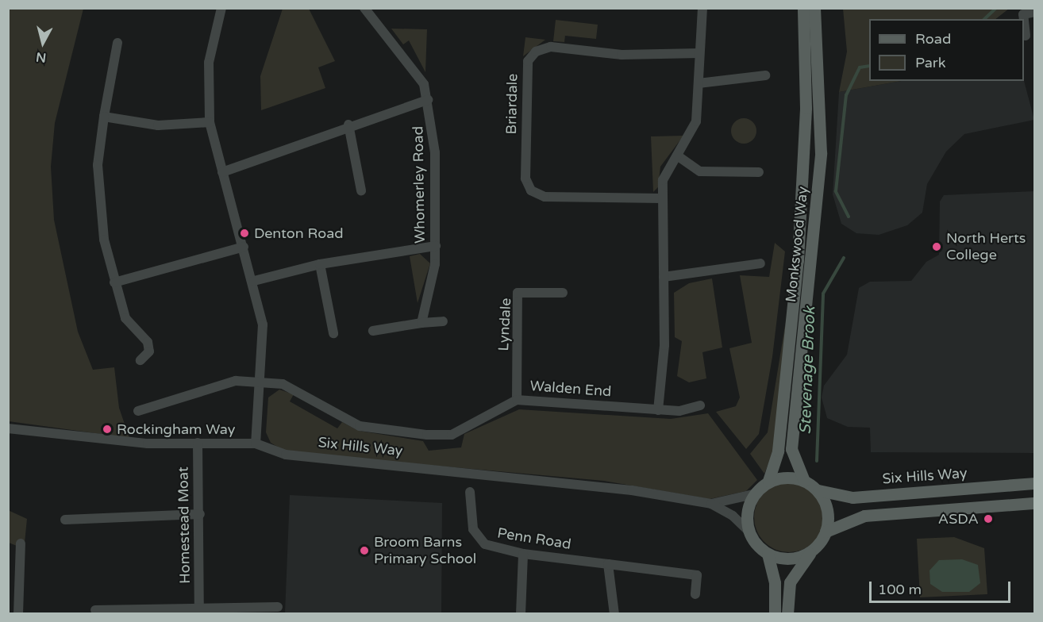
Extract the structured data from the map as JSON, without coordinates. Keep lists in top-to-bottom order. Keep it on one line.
{"streets":{"main road":["Monkswood Way","Six Hills Way"],"street":["Briardale","Whomerley Road","Lyndale","Walden End","Homestead Moat","Penn Road"]},"crossings":[["Monkswood Way","Six Hills Way"],["Lyndale","Walden End"],["Six Hills Way","Homestead Moat"]],"water":["Stevenage Brook"],"places":["Denton Road","North Herts College","Rockingham Way","ASDA","Broom Barns Primary School"],"legend":["Road","Park"],"scale_bar":"100 m","north":"bottom"}
